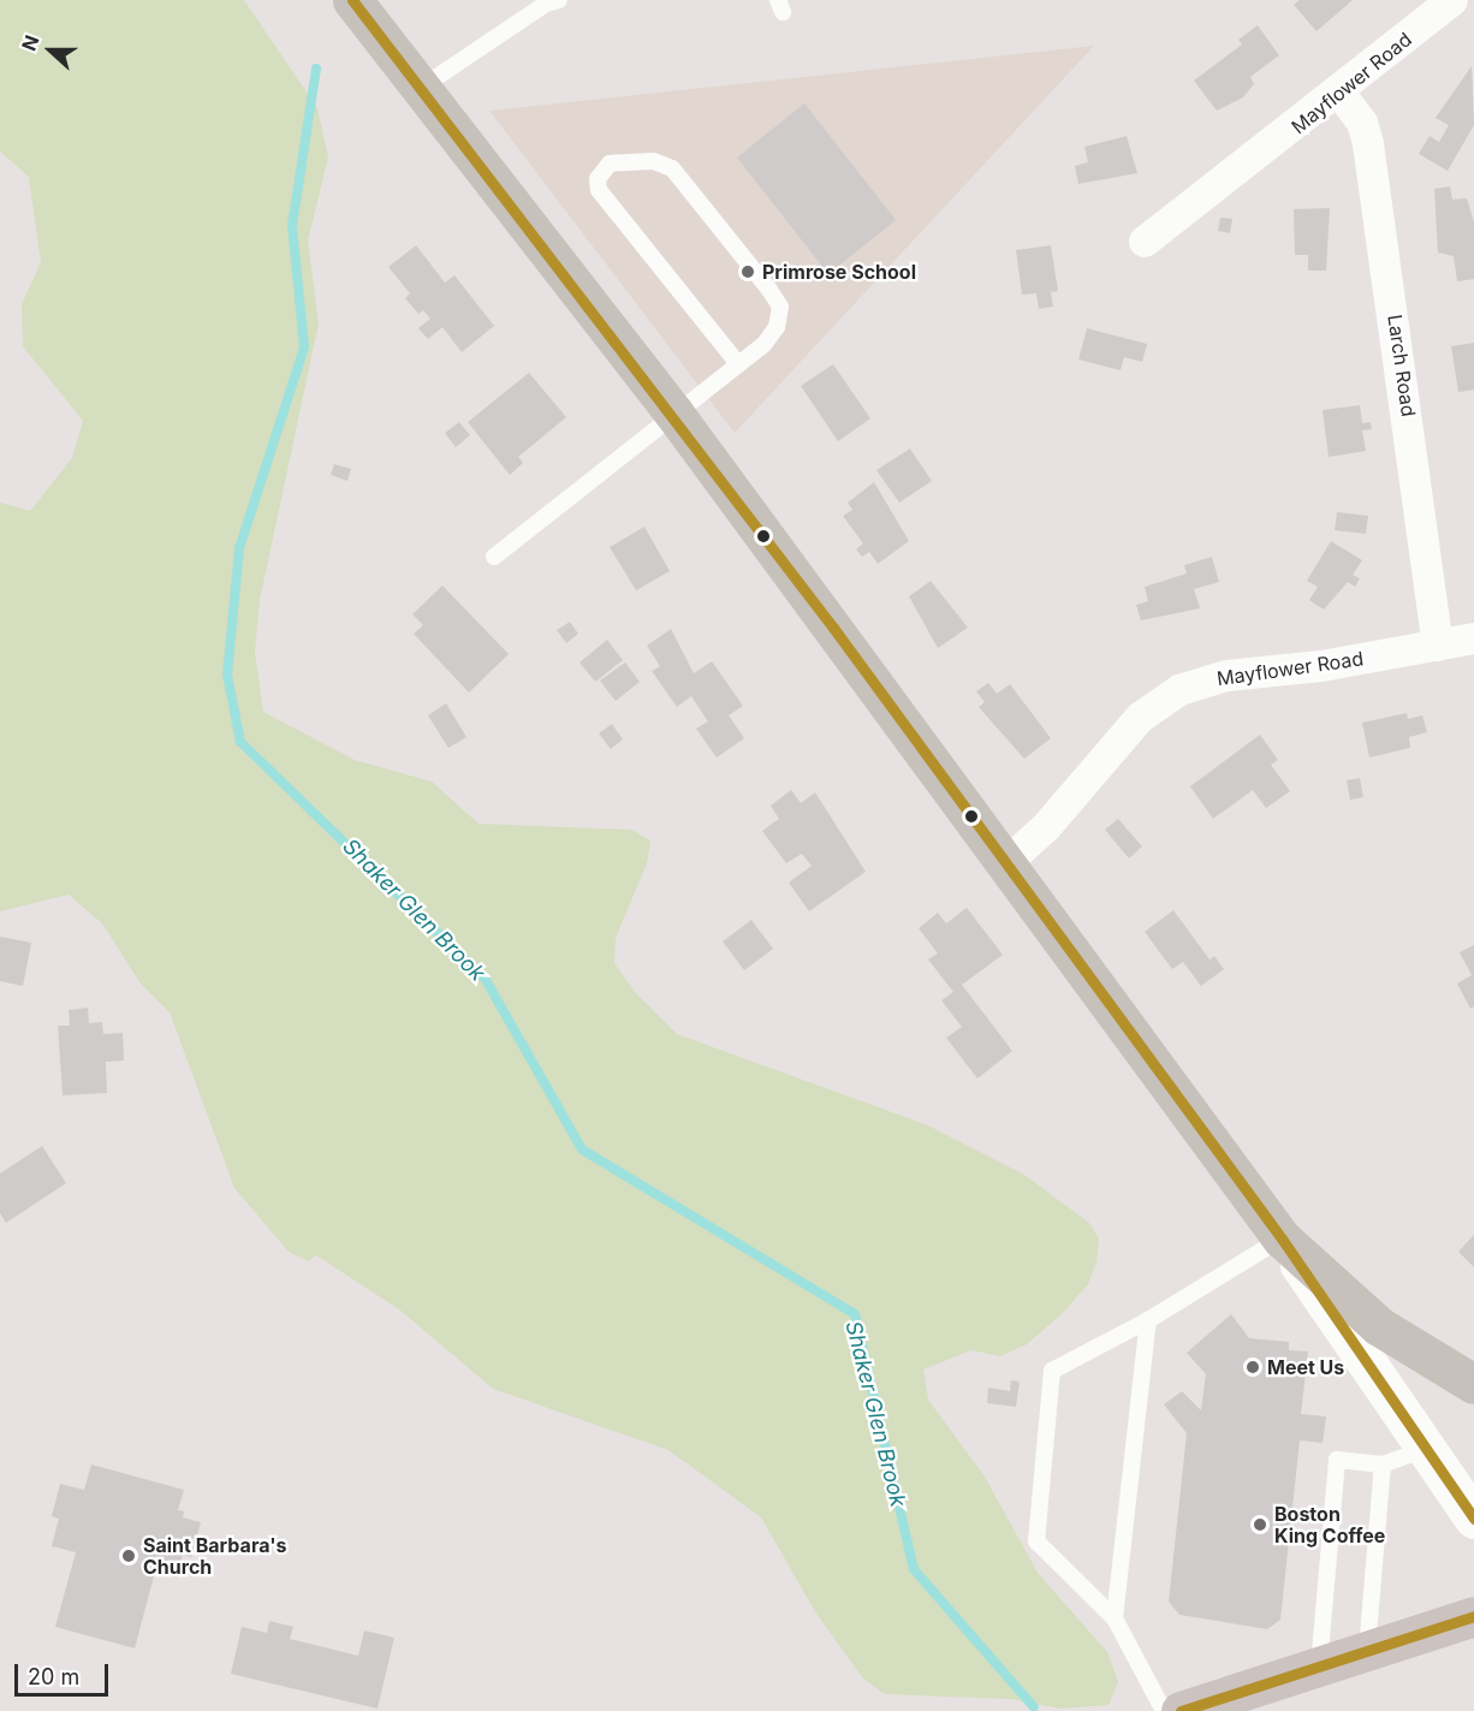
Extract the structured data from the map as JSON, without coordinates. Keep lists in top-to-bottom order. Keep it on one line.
{"streets":{"street":["Mayflower Road","Larch Road"]},"crossings":[["Mayflower Road","Larch Road"]],"water":["Shaker Glen Brook"],"places":["Primrose School","Meet Us","Boston King Coffee","Saint Barbara's Church"],"scale_bar":"20 m","north":"left"}
